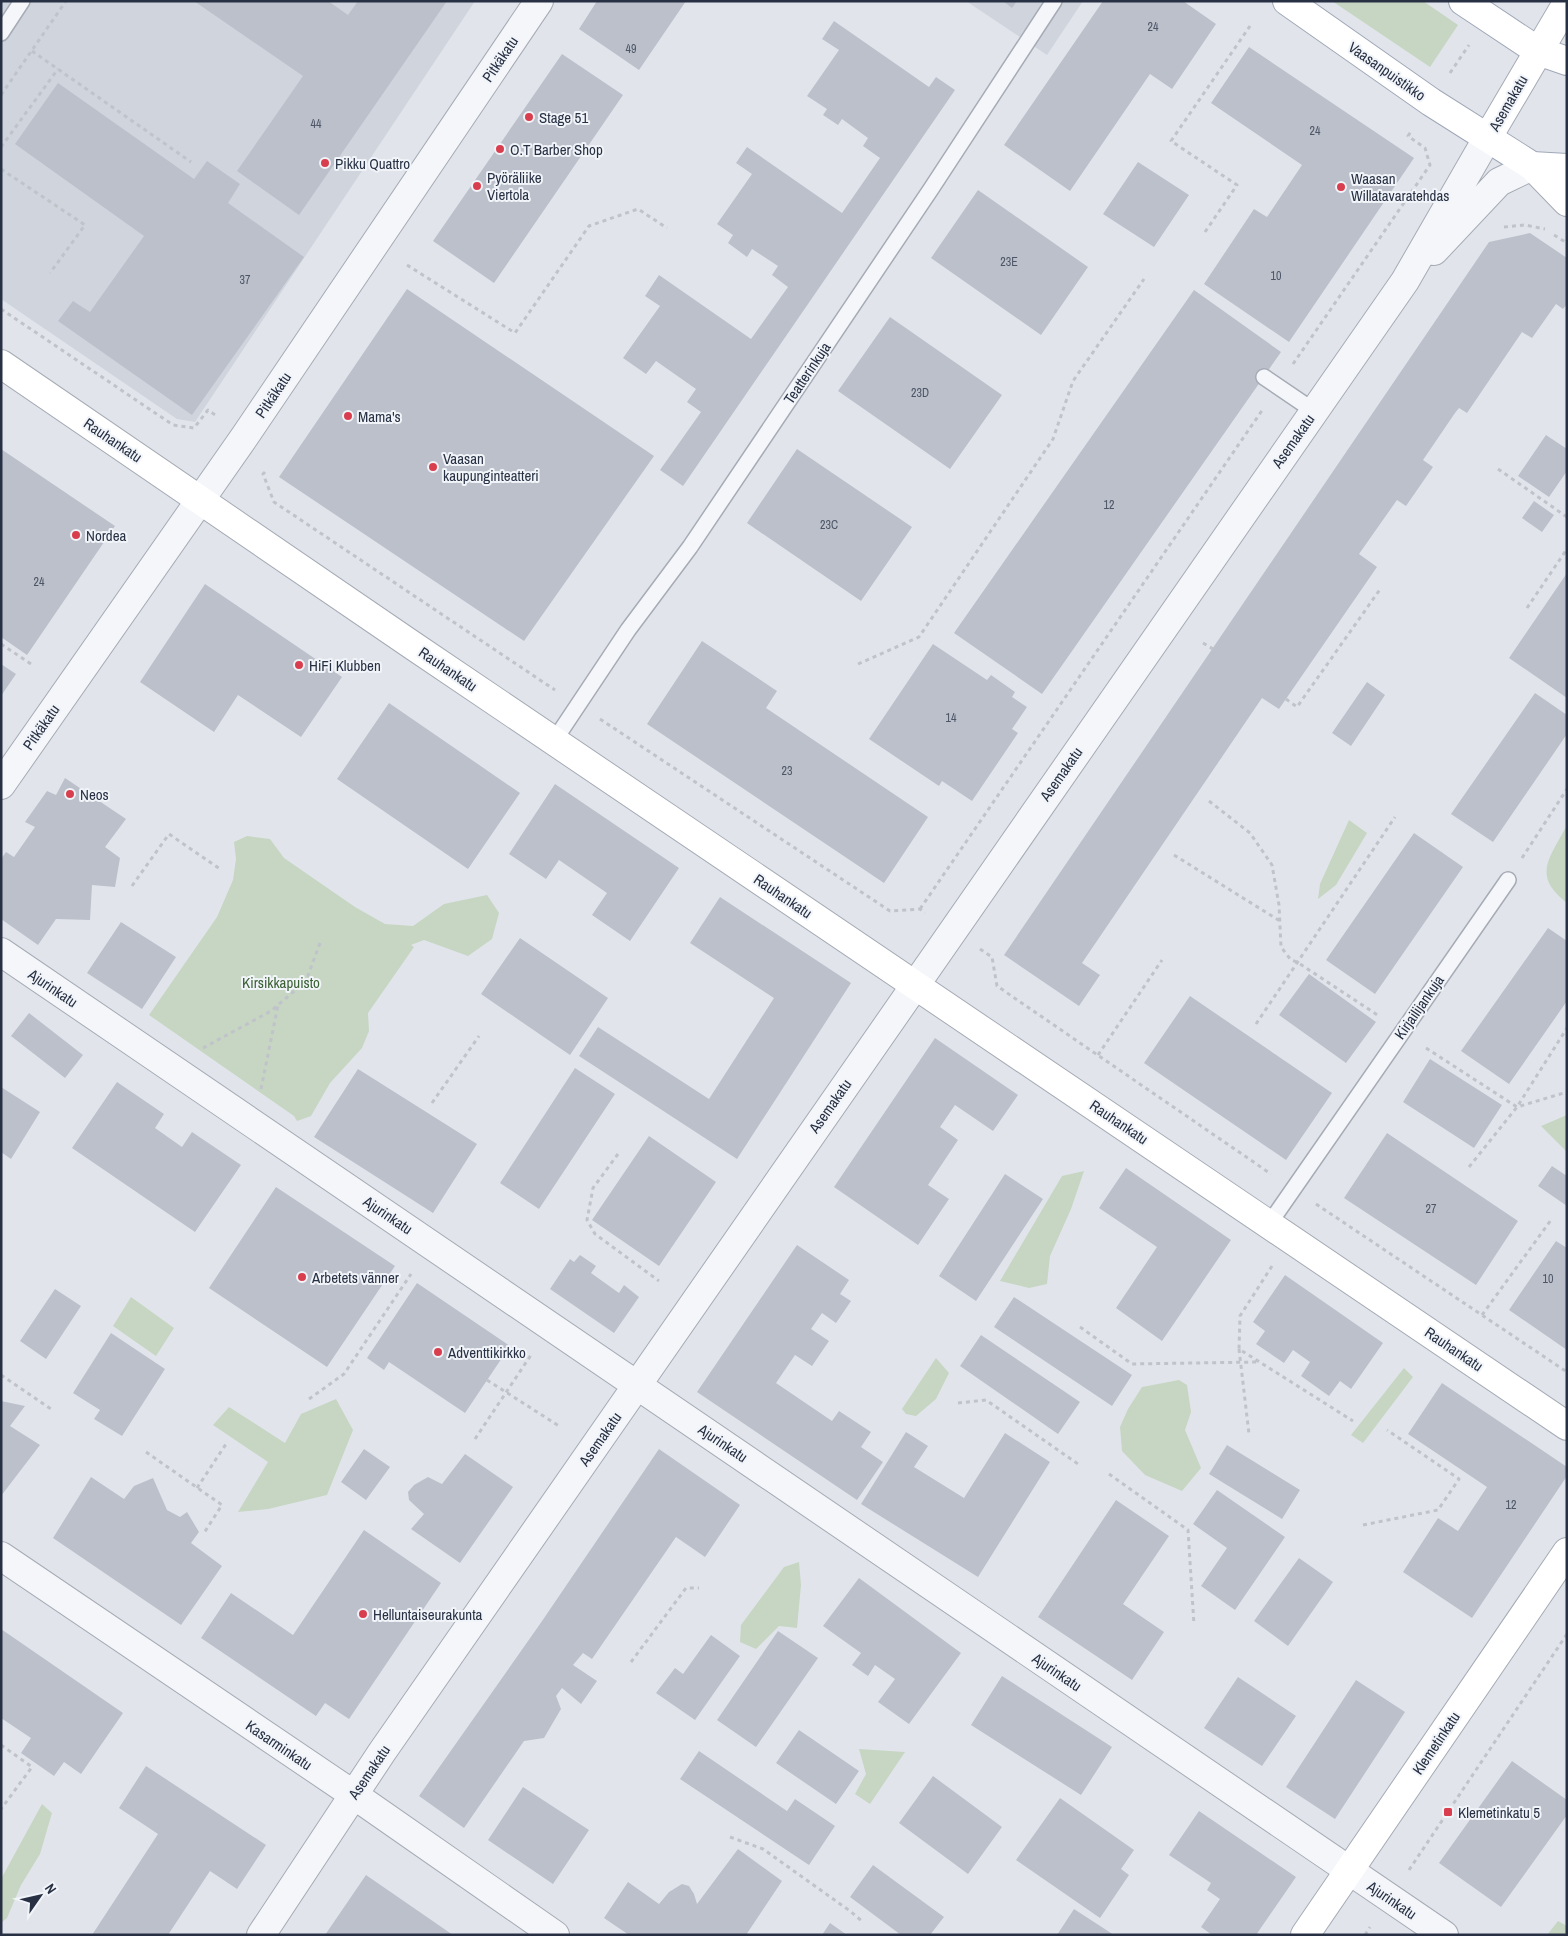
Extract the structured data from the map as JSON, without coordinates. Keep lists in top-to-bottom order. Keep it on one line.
{"streets":{"street":["Pitkäkatu","Vaasanpuistikko","Asemakatu","Rauhankatu","Ajurinkatu","Klemetinkatu","Kasarminkatu"],"lane":["Teatterinkuja","Kirjailijankuja"]},"crossings":[["Pitkäkatu","Rauhankatu"],["Vaasanpuistikko","Asemakatu"],["Asemakatu","Rauhankatu"],["Asemakatu","Ajurinkatu"],["Asemakatu","Kasarminkatu"],["Teatterinkuja","Rauhankatu"],["Rauhankatu","Kirjailijankuja"],["Ajurinkatu","Klemetinkatu"]],"parks":["Kirsikkapuisto"],"places":{"other":["Stage 51","O.T Barber Shop","Pikku Quattro","Pyöräliike Viertola","Waasan Willatavaratehdas","Mama's","Vaasan kaupunginteatteri","Nordea","HiFi Klubben","Neos","Arbetets vänner","Adventtikirkko","Helluntaiseurakunta"],"transit":["Klemetinkatu 5"]},"house_numbers":["24","49","44","24","23E","10","37","23D","12","23C","24","14","23","27","10","12"],"north":"top right"}
